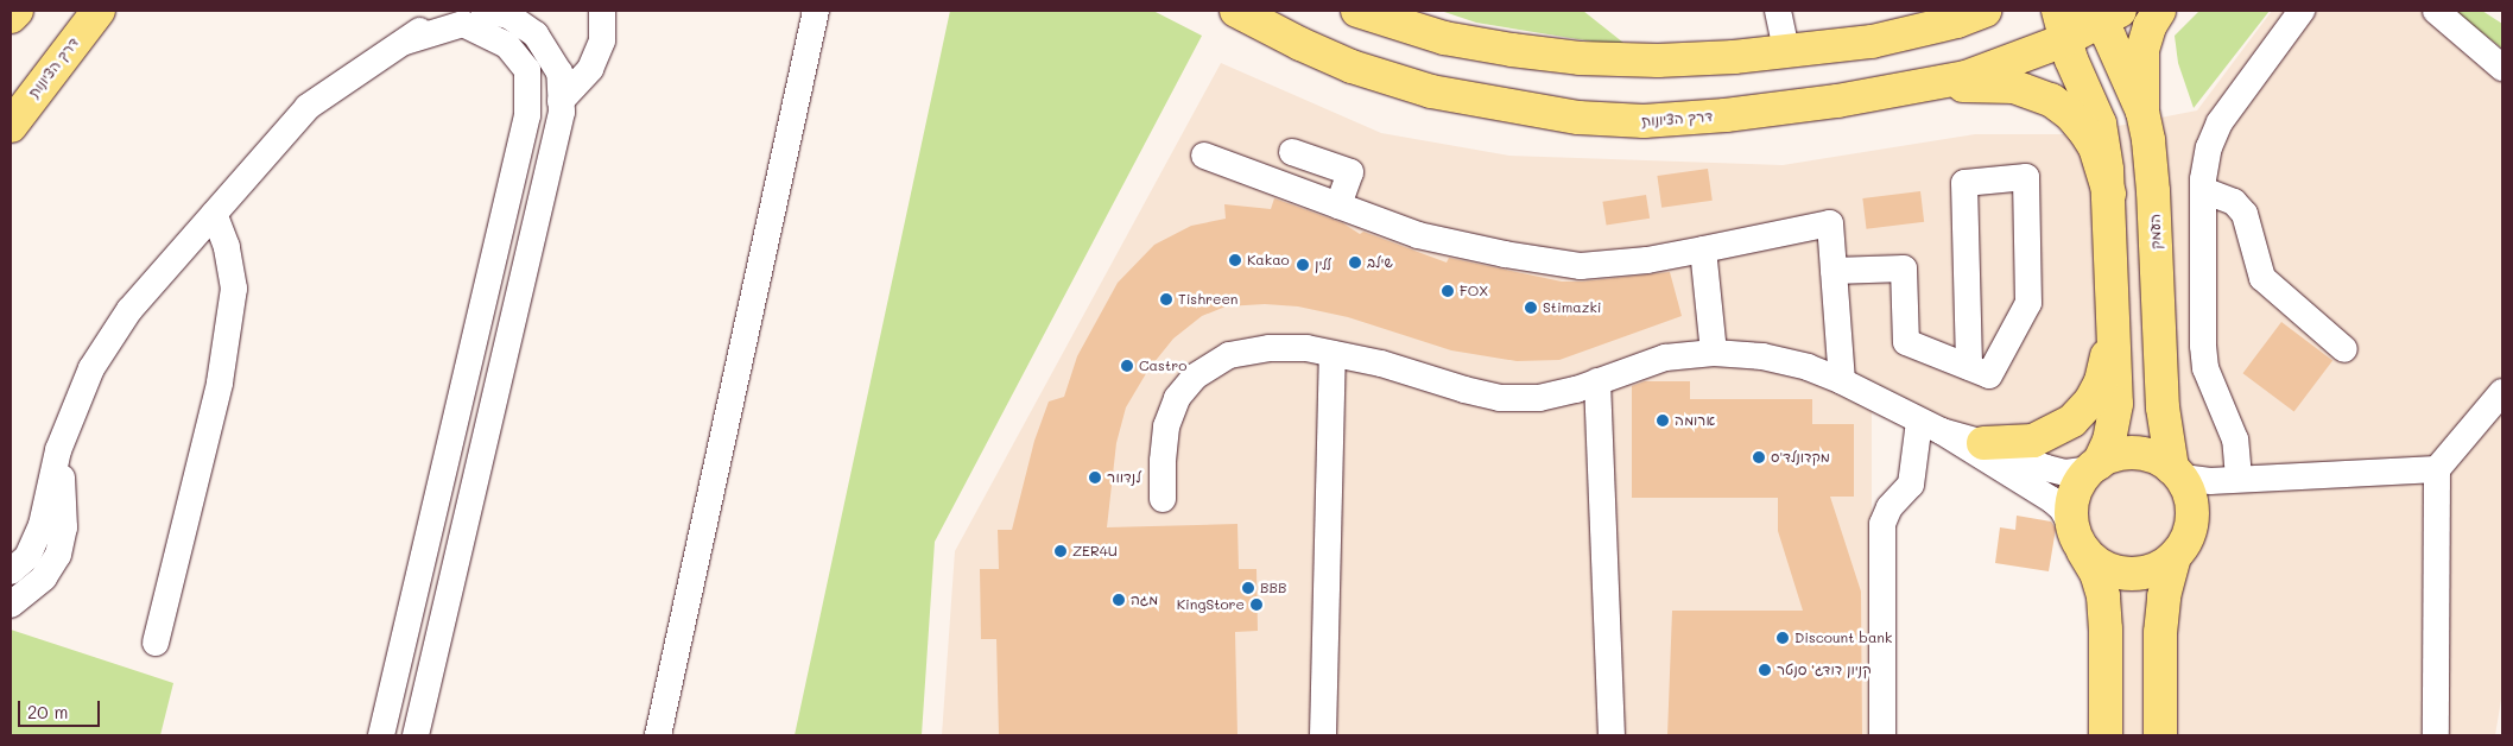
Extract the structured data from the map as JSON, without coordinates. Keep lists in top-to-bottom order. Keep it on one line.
{"streets":{"main road":["דרך הציונות","העמק"]},"crossings":[["דרך הציונות","העמק"]],"places":["Kakao","שילב","ללין","FOX","Tishreen","Stimazki","Castro","ארומה","מקדונלד'ס","לנדוור","ZER4U","BBB","מגה","KingStore","Discount bank","קניון דודג' סנטר"],"scale_bar":"20 m"}
